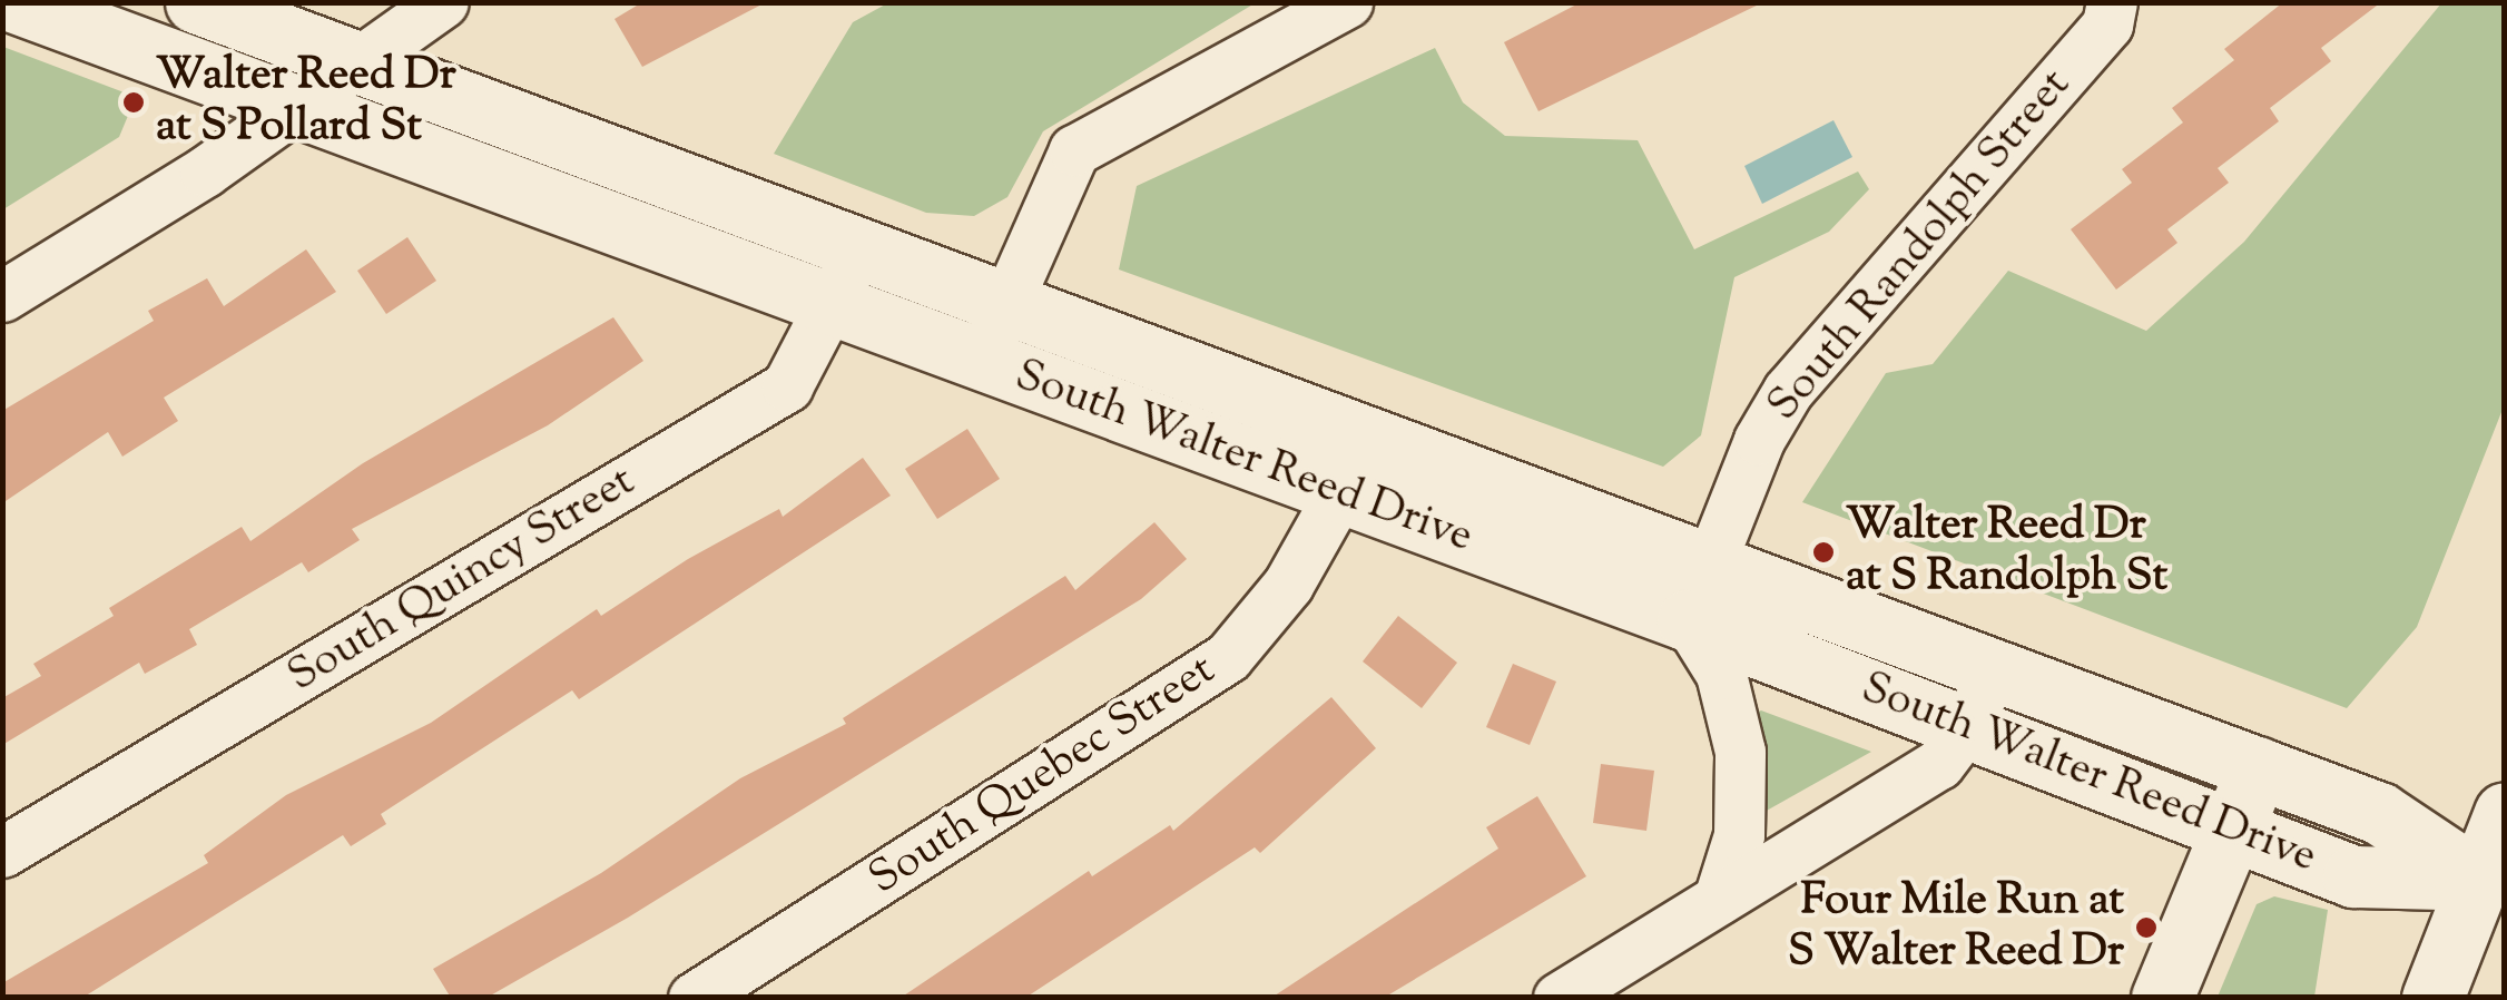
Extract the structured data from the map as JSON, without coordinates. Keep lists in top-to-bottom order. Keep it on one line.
{"streets":{"main road":["South Walter Reed Drive"],"street":["South Randolph Street","South Quincy Street","South Quebec Street"]},"crossings":[["South Randolph Street","South Walter Reed Drive"],["South Walter Reed Drive","South Quincy Street"],["South Walter Reed Drive","South Quebec Street"]],"places":["Walter Reed Dr at S Pollard St","Walter Reed Dr at S Randolph St","Four Mile Run at S Walter Reed Dr"]}
